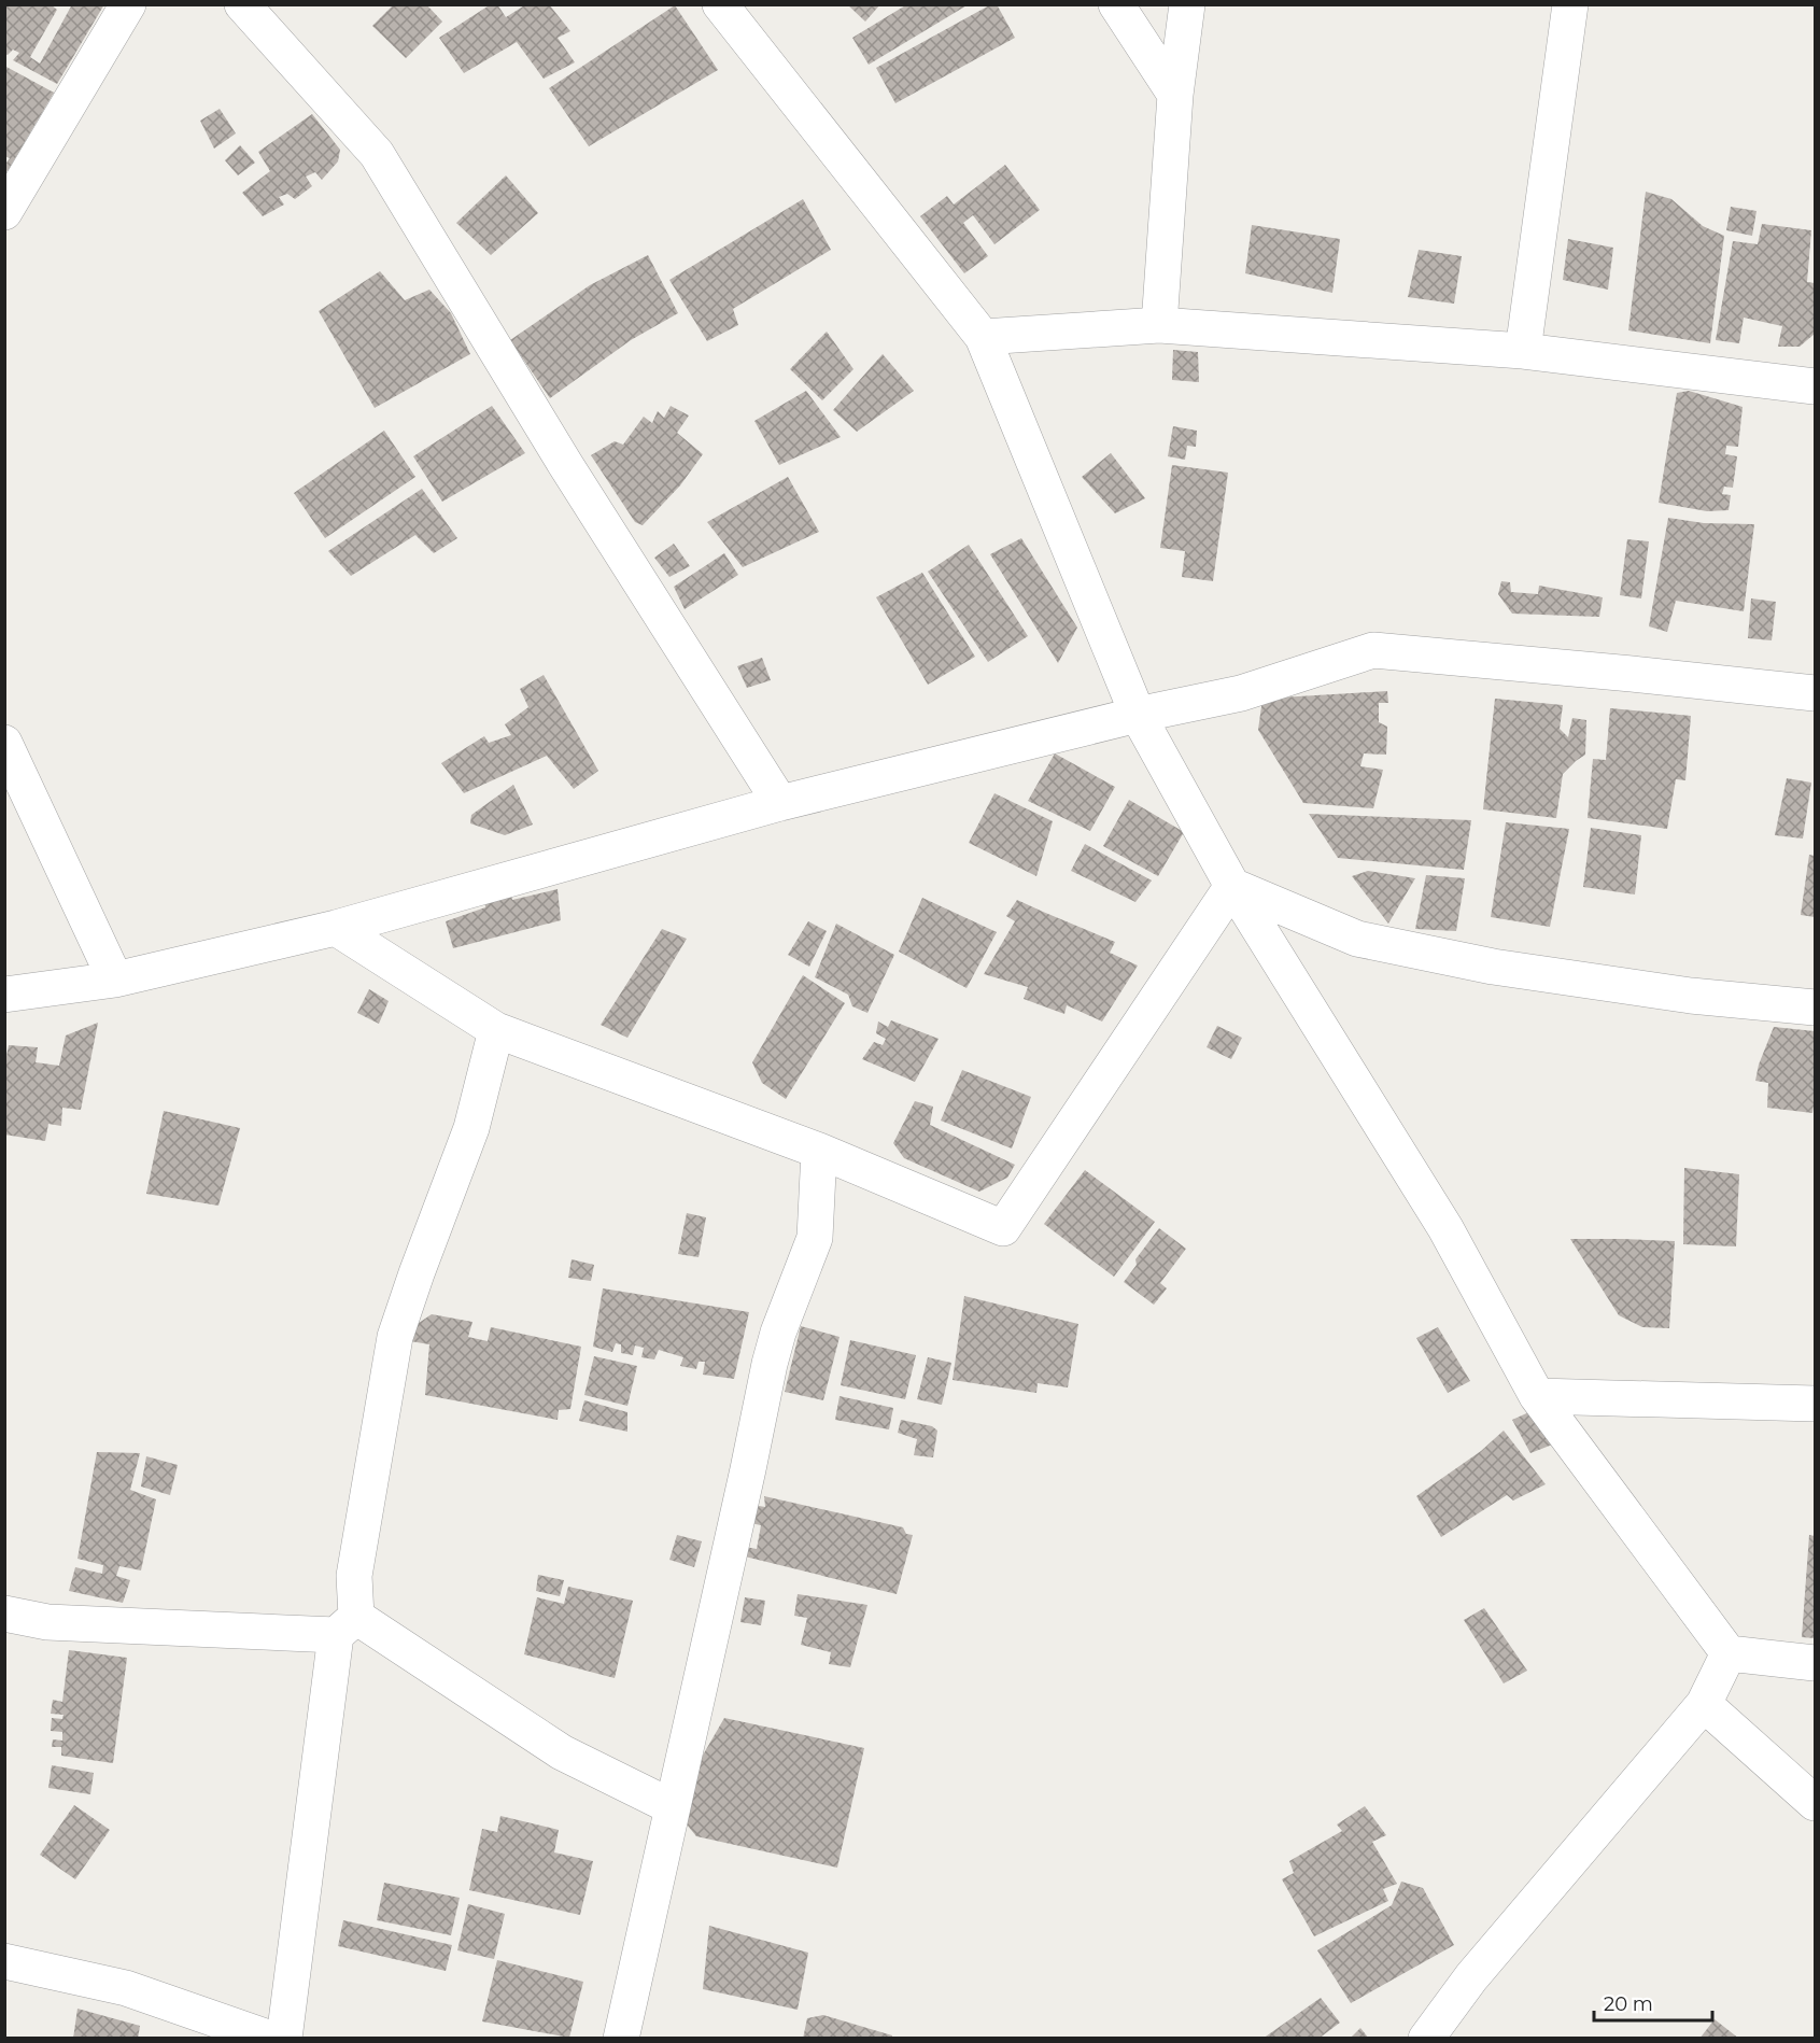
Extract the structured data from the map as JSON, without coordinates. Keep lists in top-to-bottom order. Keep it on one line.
{"scale_bar":"20 m"}
